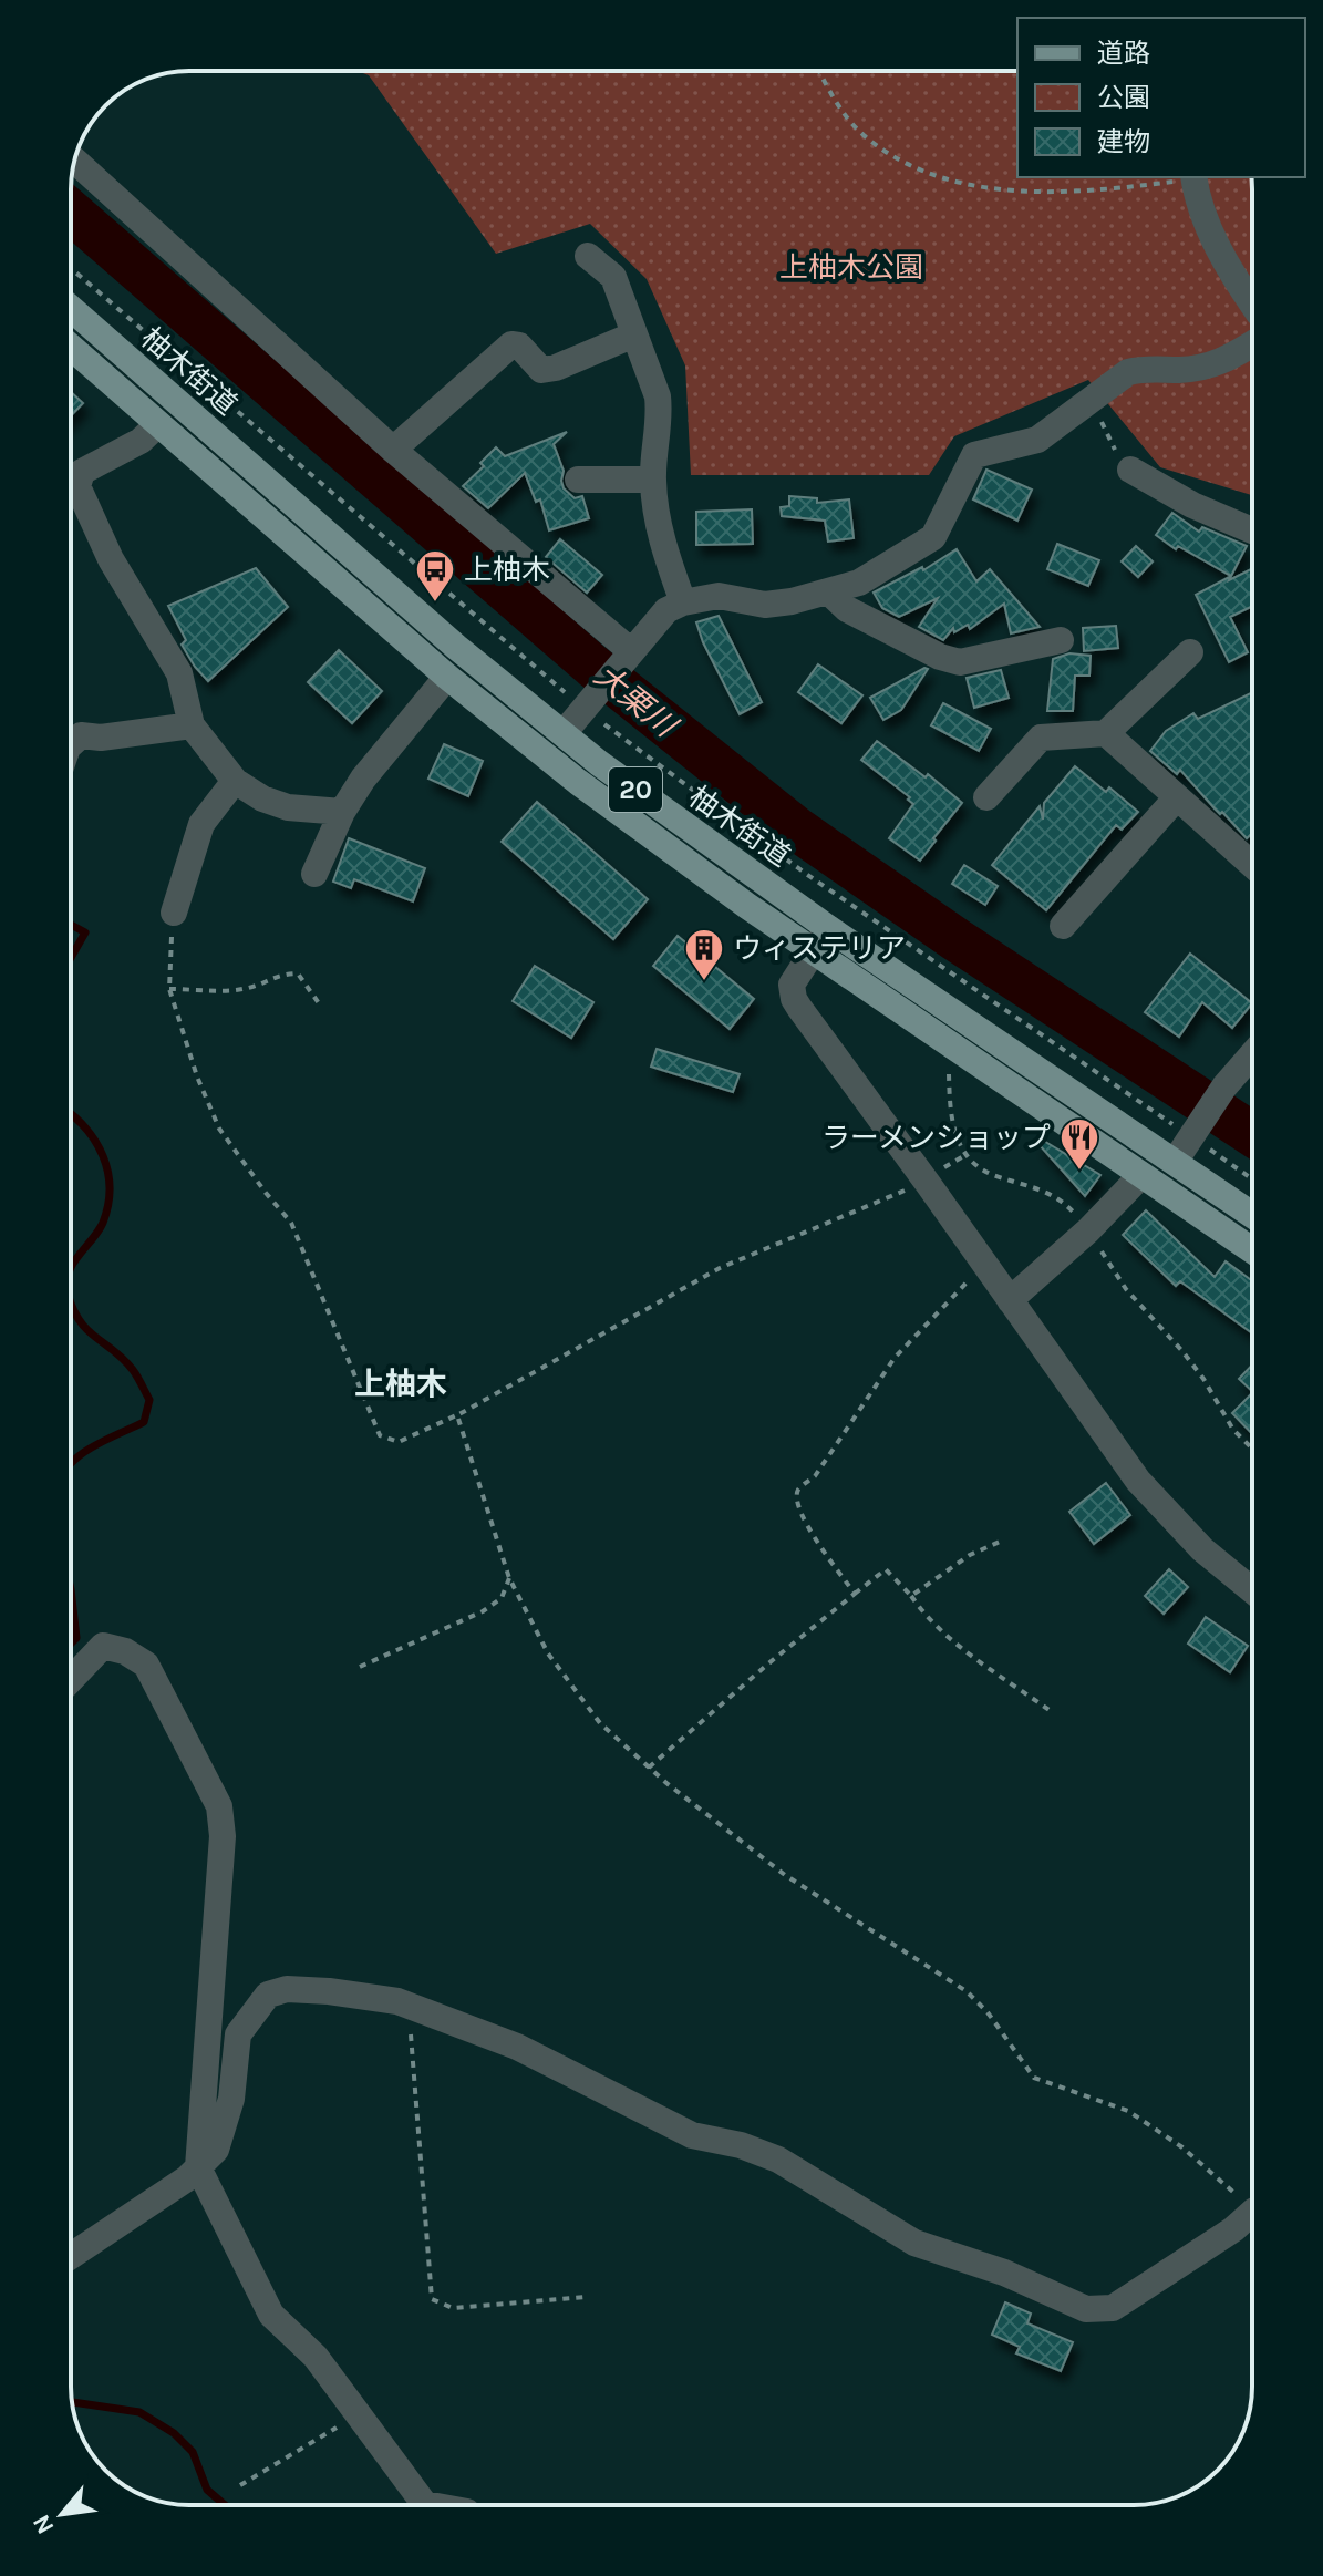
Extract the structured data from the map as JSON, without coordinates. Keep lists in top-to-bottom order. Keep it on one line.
{"streets":{"main road":["柚木街道","20"]},"districts":["上柚木"],"water":["大栗川"],"parks":["上柚木公園"],"places":{"bus stop":["上柚木"],"building":["ウィステリア"],"restaurant":["ラーメンショップ"]},"legend":["道路","公園","建物"],"north":"bottom left"}
